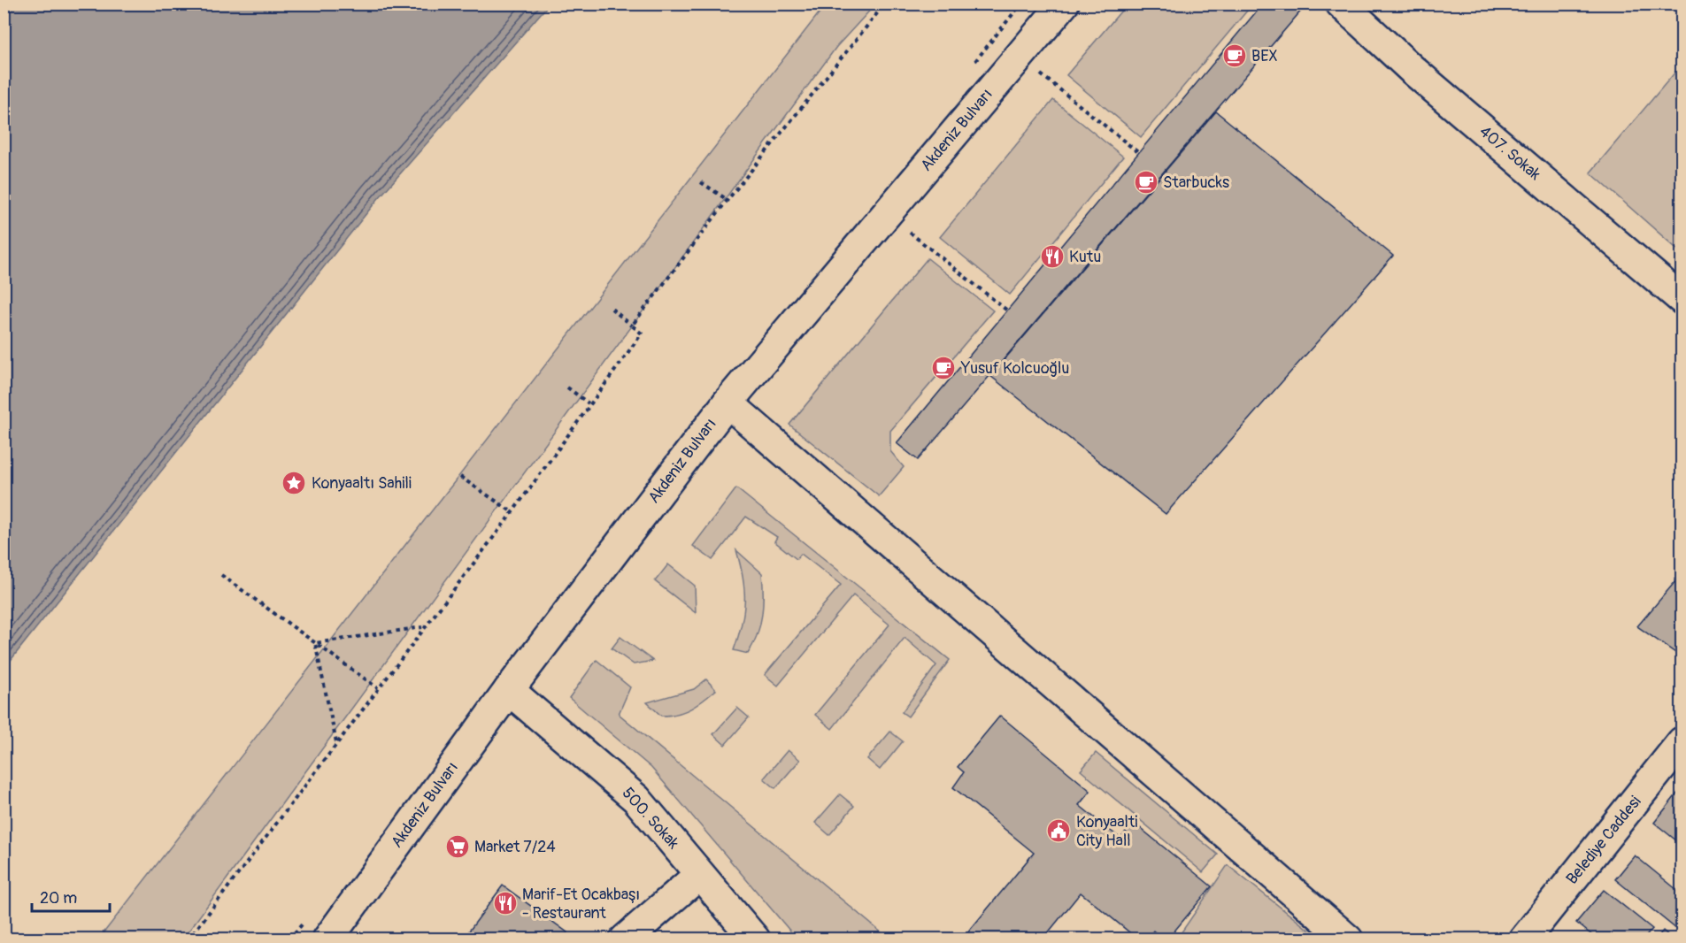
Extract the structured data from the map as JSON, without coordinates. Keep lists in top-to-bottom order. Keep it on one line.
{"streets":{"street":["Akdeniz Bulvarı","407. Sokak","500. Sokak","Belediye Caddesi"]},"crossings":[["Akdeniz Bulvarı","500. Sokak"]],"places":{"cafe":["BEX","Starbucks","Yusuf Kolcuoğlu"],"restaurant":["Kutu","Marif-Et Ocakbaşı - Restaurant"],"place":["Konyaaltı Sahili"],"public building":["Konyaalti City Hall"],"supermarket":["Market 7/24"]},"scale_bar":"20 m"}
